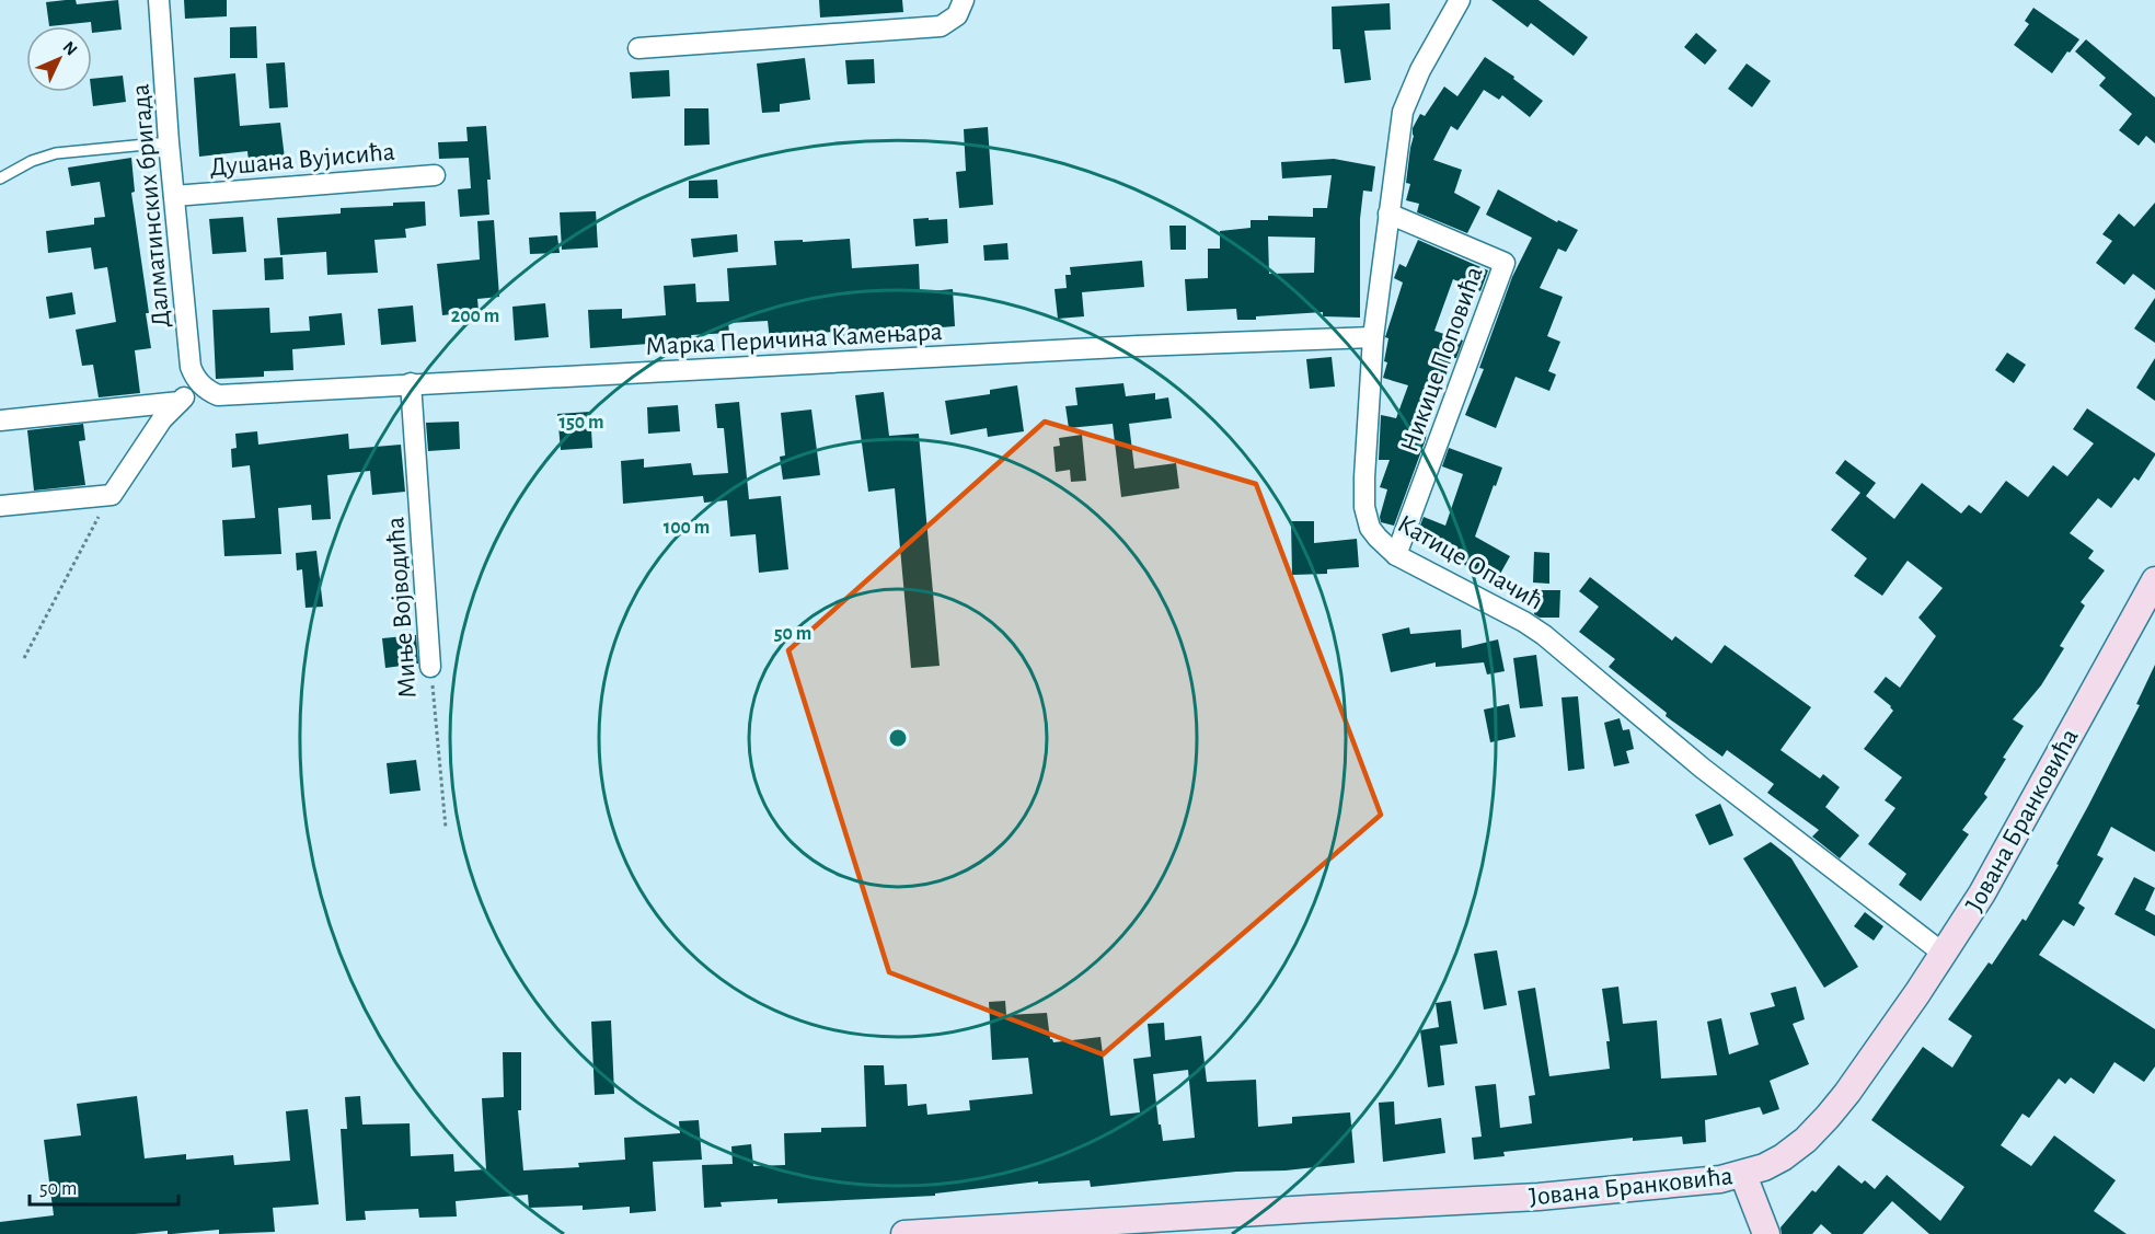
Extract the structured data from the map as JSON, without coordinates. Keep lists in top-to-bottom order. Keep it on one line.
{"streets":{"main road":["Јована Бранковића"],"street":["Душана Вујисића","Далматинских бригада","Марка Перичина Камењара","Никице Поповића","Катице Опачић","Миње Војводића"]},"crossings":[["Душана Вујисића","Далматинских бригада"],["Далматинских бригада","Марка Перичина Камењара"],["Марка Перичина Камењара","Катице Опачић"],["Марка Перичина Камењара","Миње Војводића"],["Никице Поповића","Катице Опачић"],["Катице Опачић","Јована Бранковића"]],"scale_bar":"50 m","north":"top right","rings":["200 m","150 m","100 m","50 m"]}
